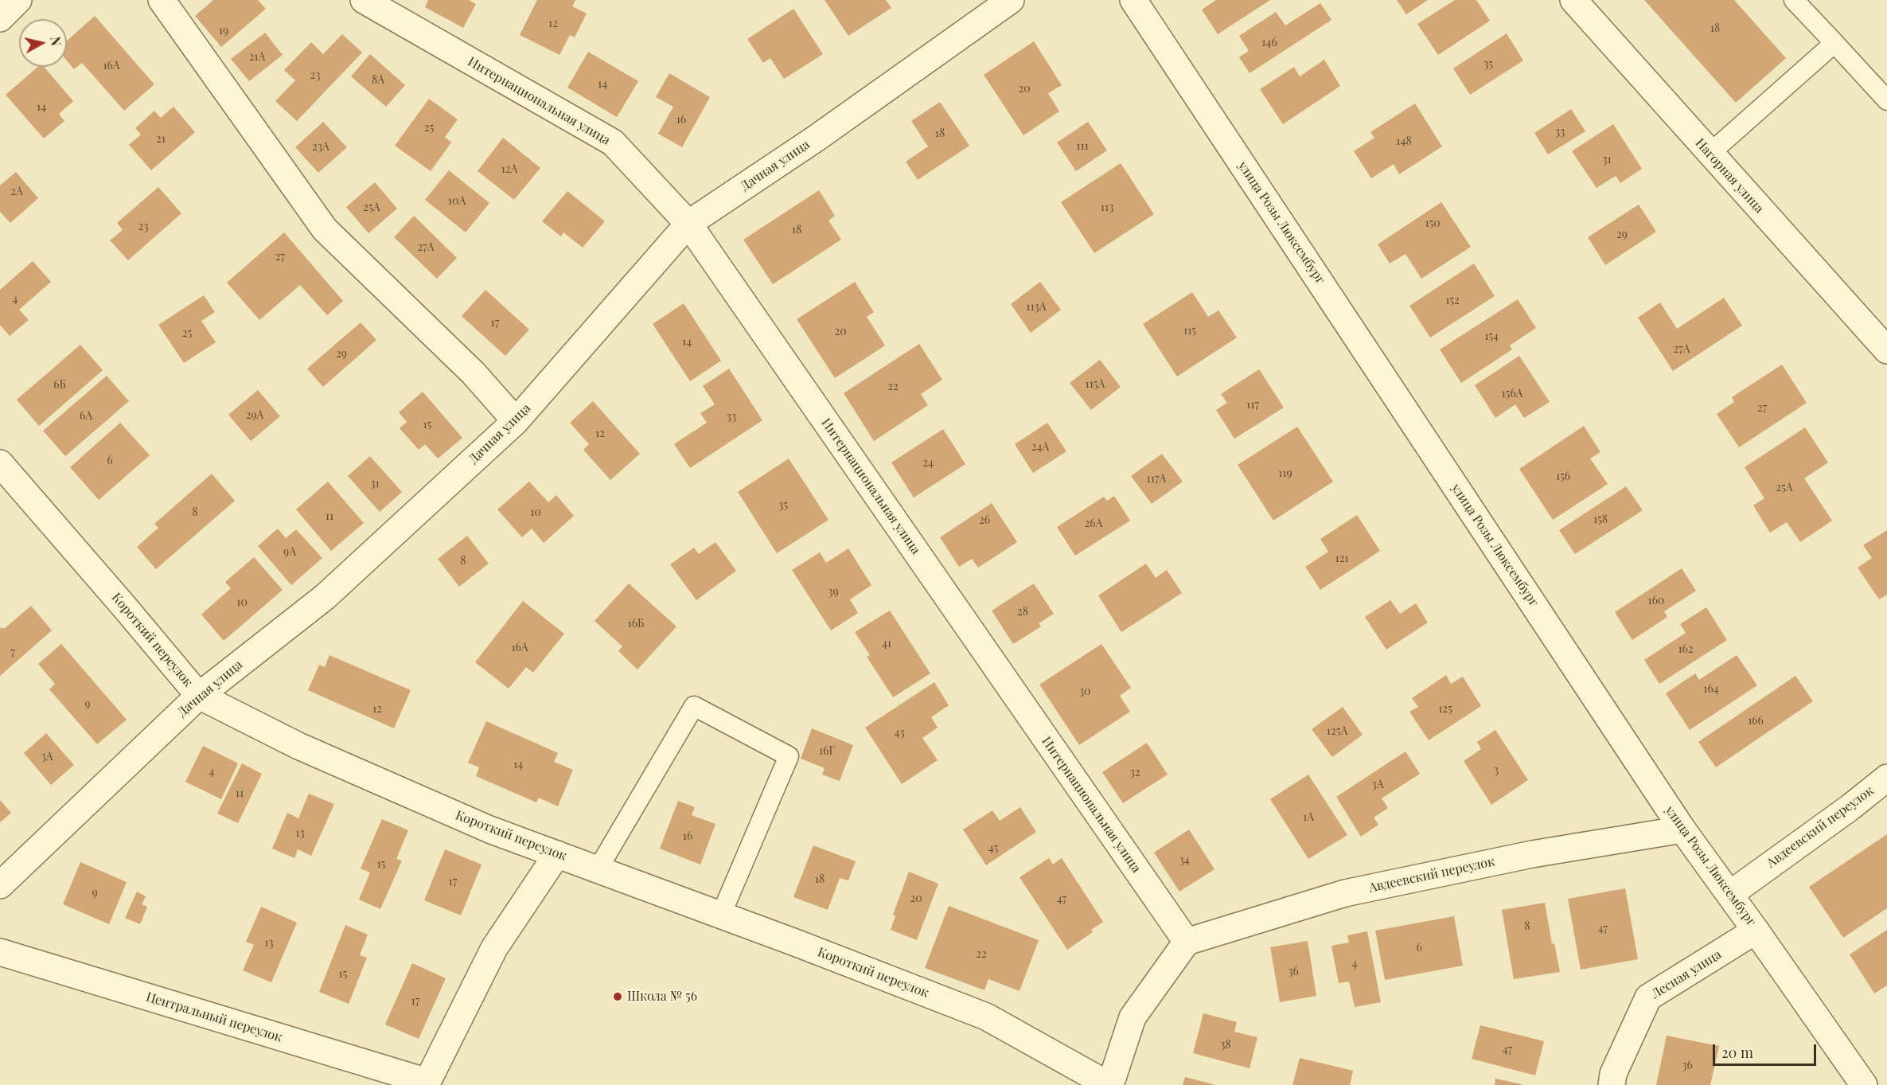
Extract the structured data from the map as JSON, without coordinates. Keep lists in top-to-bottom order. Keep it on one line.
{"streets":{"street":["Интернациональная улица","Дачная улица","Нагорная улица","улица Розы Люксембург","Короткий переулок","Авдеевский переулок","Лесная улица","Центральный переулок"]},"crossings":[["Интернациональная улица","Дачная улица"],["Интернациональная улица","Авдеевский переулок"],["Дачная улица","Короткий переулок"],["улица Розы Люксембург","Авдеевский переулок"],["улица Розы Люксембург","Лесная улица"]],"places":["Школа № 56"],"house_numbers":["12","18","19","146","21А","35","16А","23","8А","14","20","14","16","25","33","18","21","148","111","23А","31","12А","2А","10А","25А","113","150","23","18","29","27А","27","4","152","113А","17","115","20","25","154","14","27А","29","115А","6Б","22","156А","117","27","29А","6А","33","15","12","24А","6","24","119","156","117А","31","25А","35","8","10","11","158","26","26А","9А","121","8","39","160","10","28","16Б","41","16А","162","7","164","30","9","12","125","166","125А","43","16Г","3А","14","3","4","32","3А","11","1А","13","16","45","34","15","18","17","9","20","47","8","47","13","6","22","4","36","15","17","38","47","36"],"scale_bar":"20 m","north":"right"}
